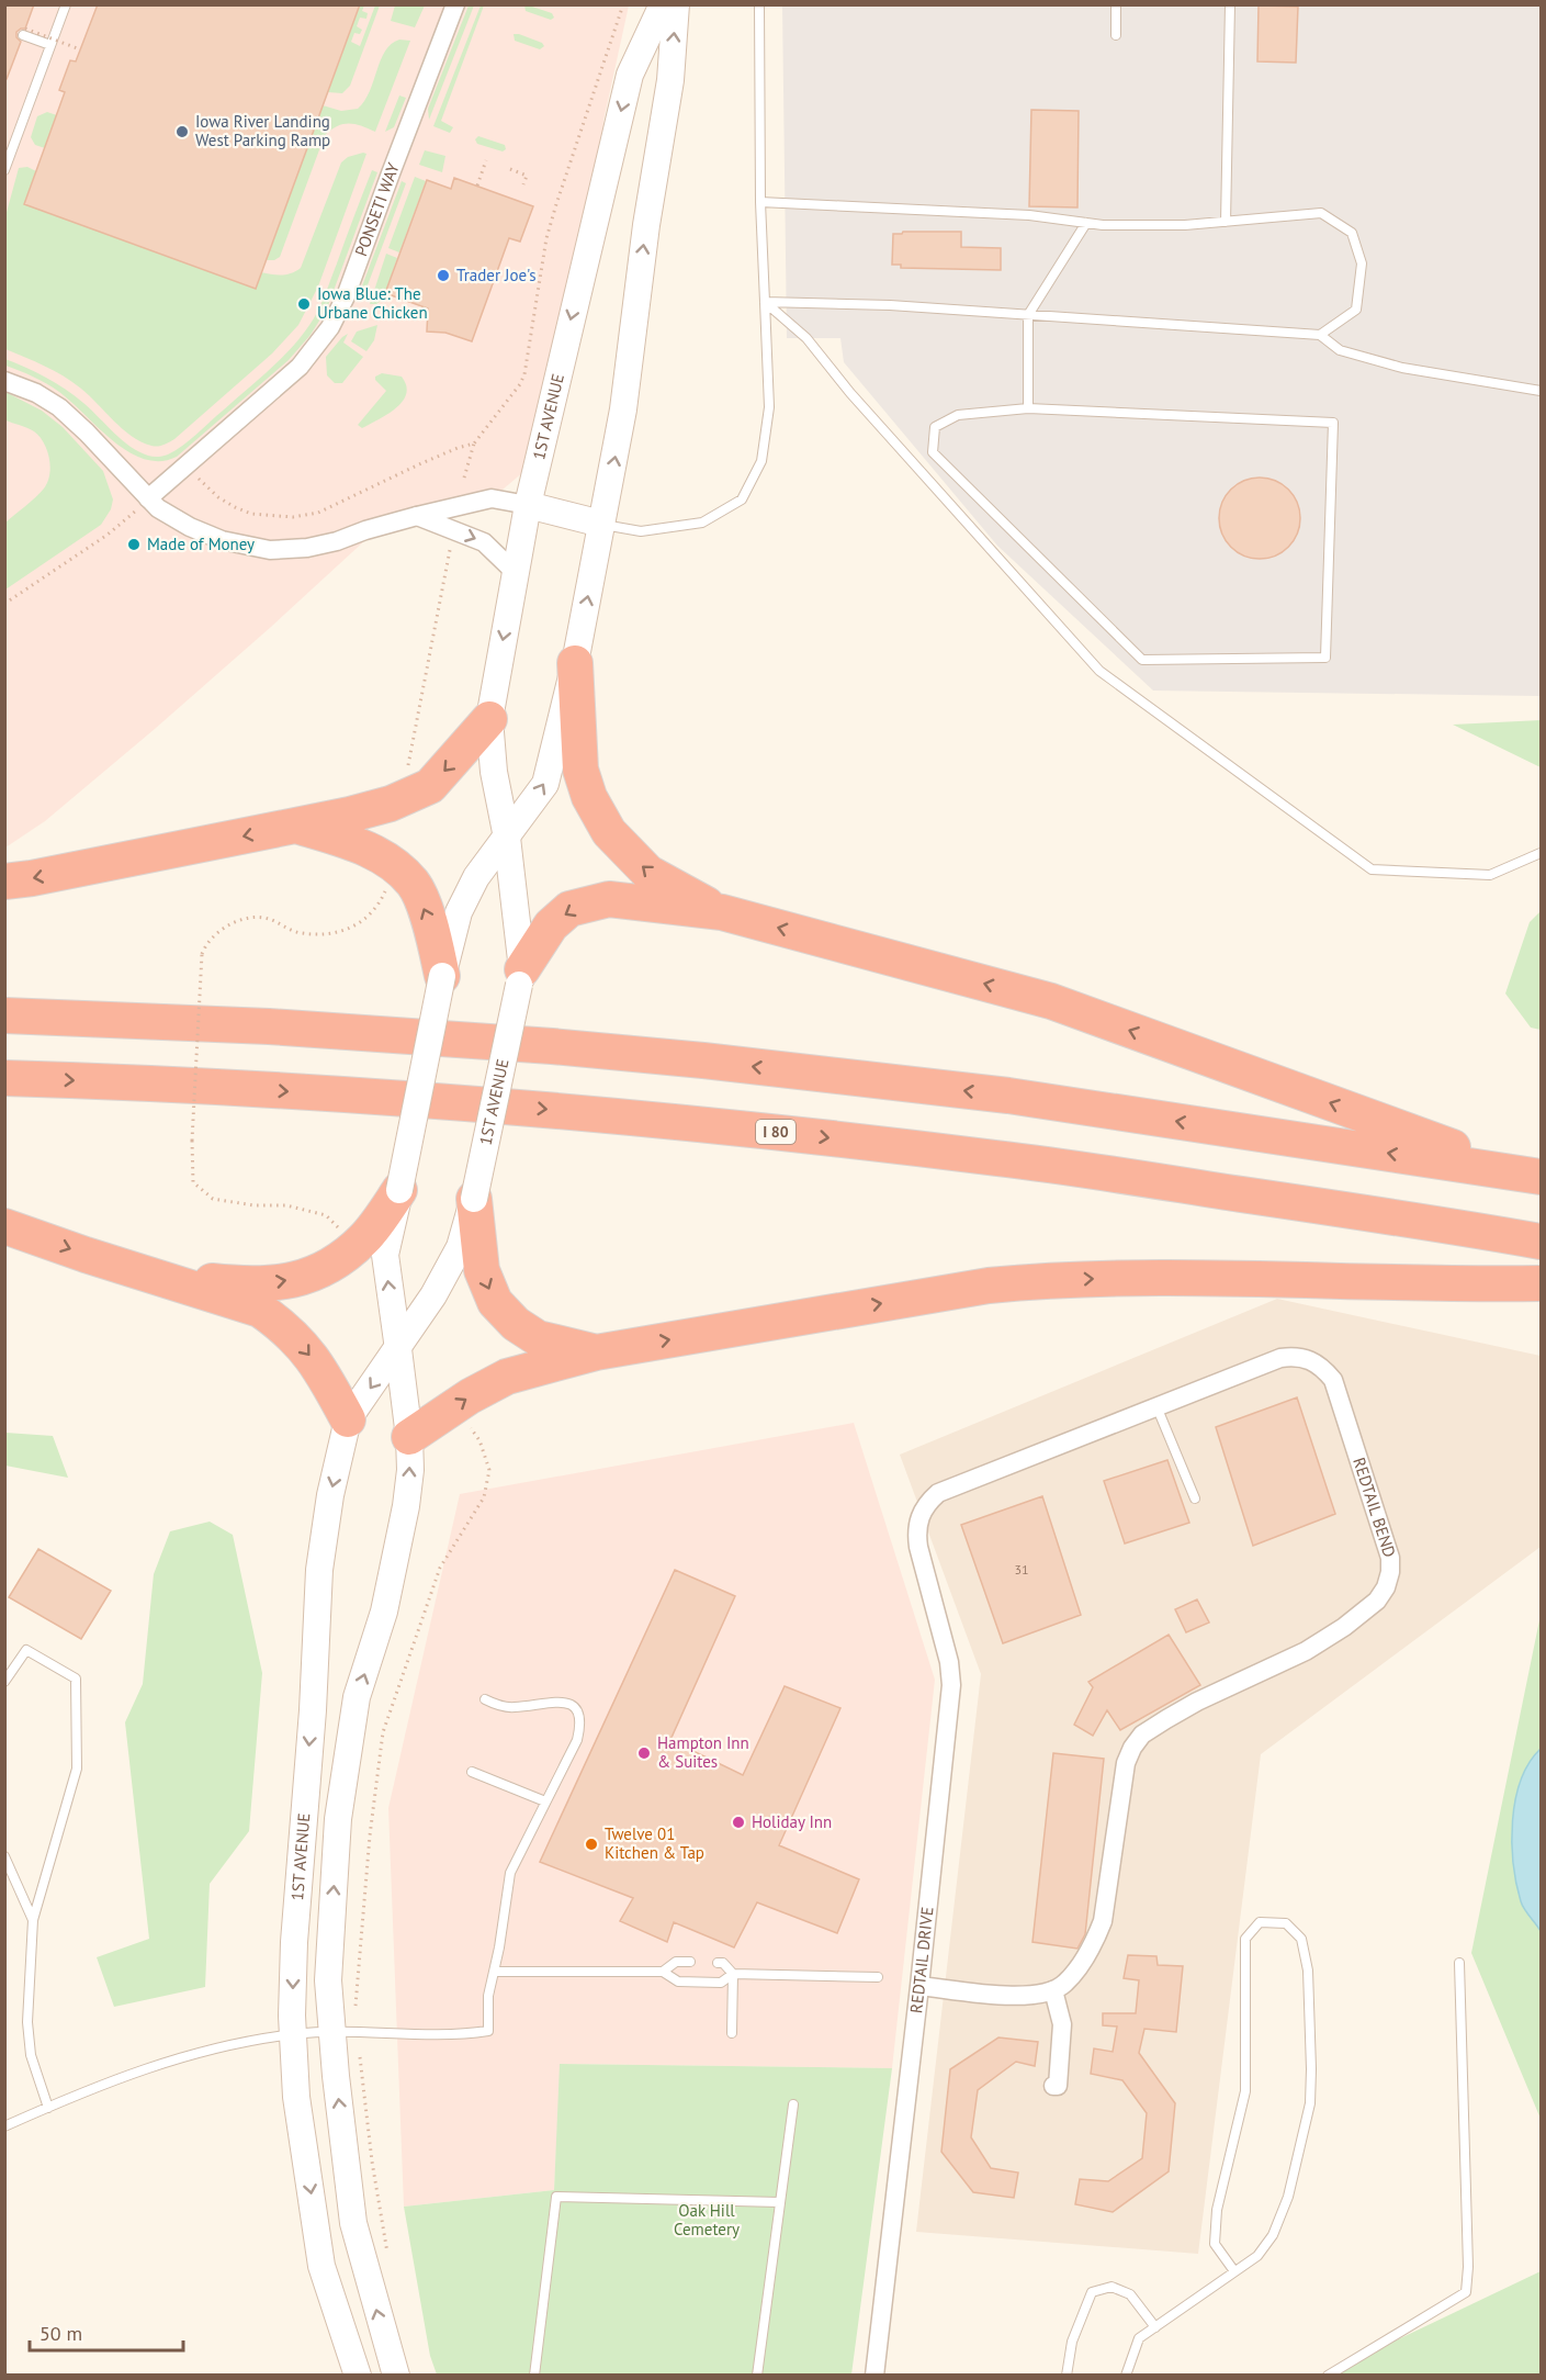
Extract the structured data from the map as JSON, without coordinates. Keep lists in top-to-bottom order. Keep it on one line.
{"streets":{"highway":["I 80"],"main road":["1ST AVENUE"],"street":["PONSETI WAY","REDTAIL BEND","REDTAIL DRIVE"]},"crossings":[["REDTAIL BEND","REDTAIL DRIVE"]],"parks":["Oak Hill Cemetery"],"places":["Iowa River Landing West Parking Ramp","Trader Joe's","Iowa Blue: The Urbane Chicken","Made of Money","Hampton Inn & Suites","Holiday Inn","Twelve 01 Kitchen & Tap"],"house_numbers":["31"],"scale_bar":"50 m"}
